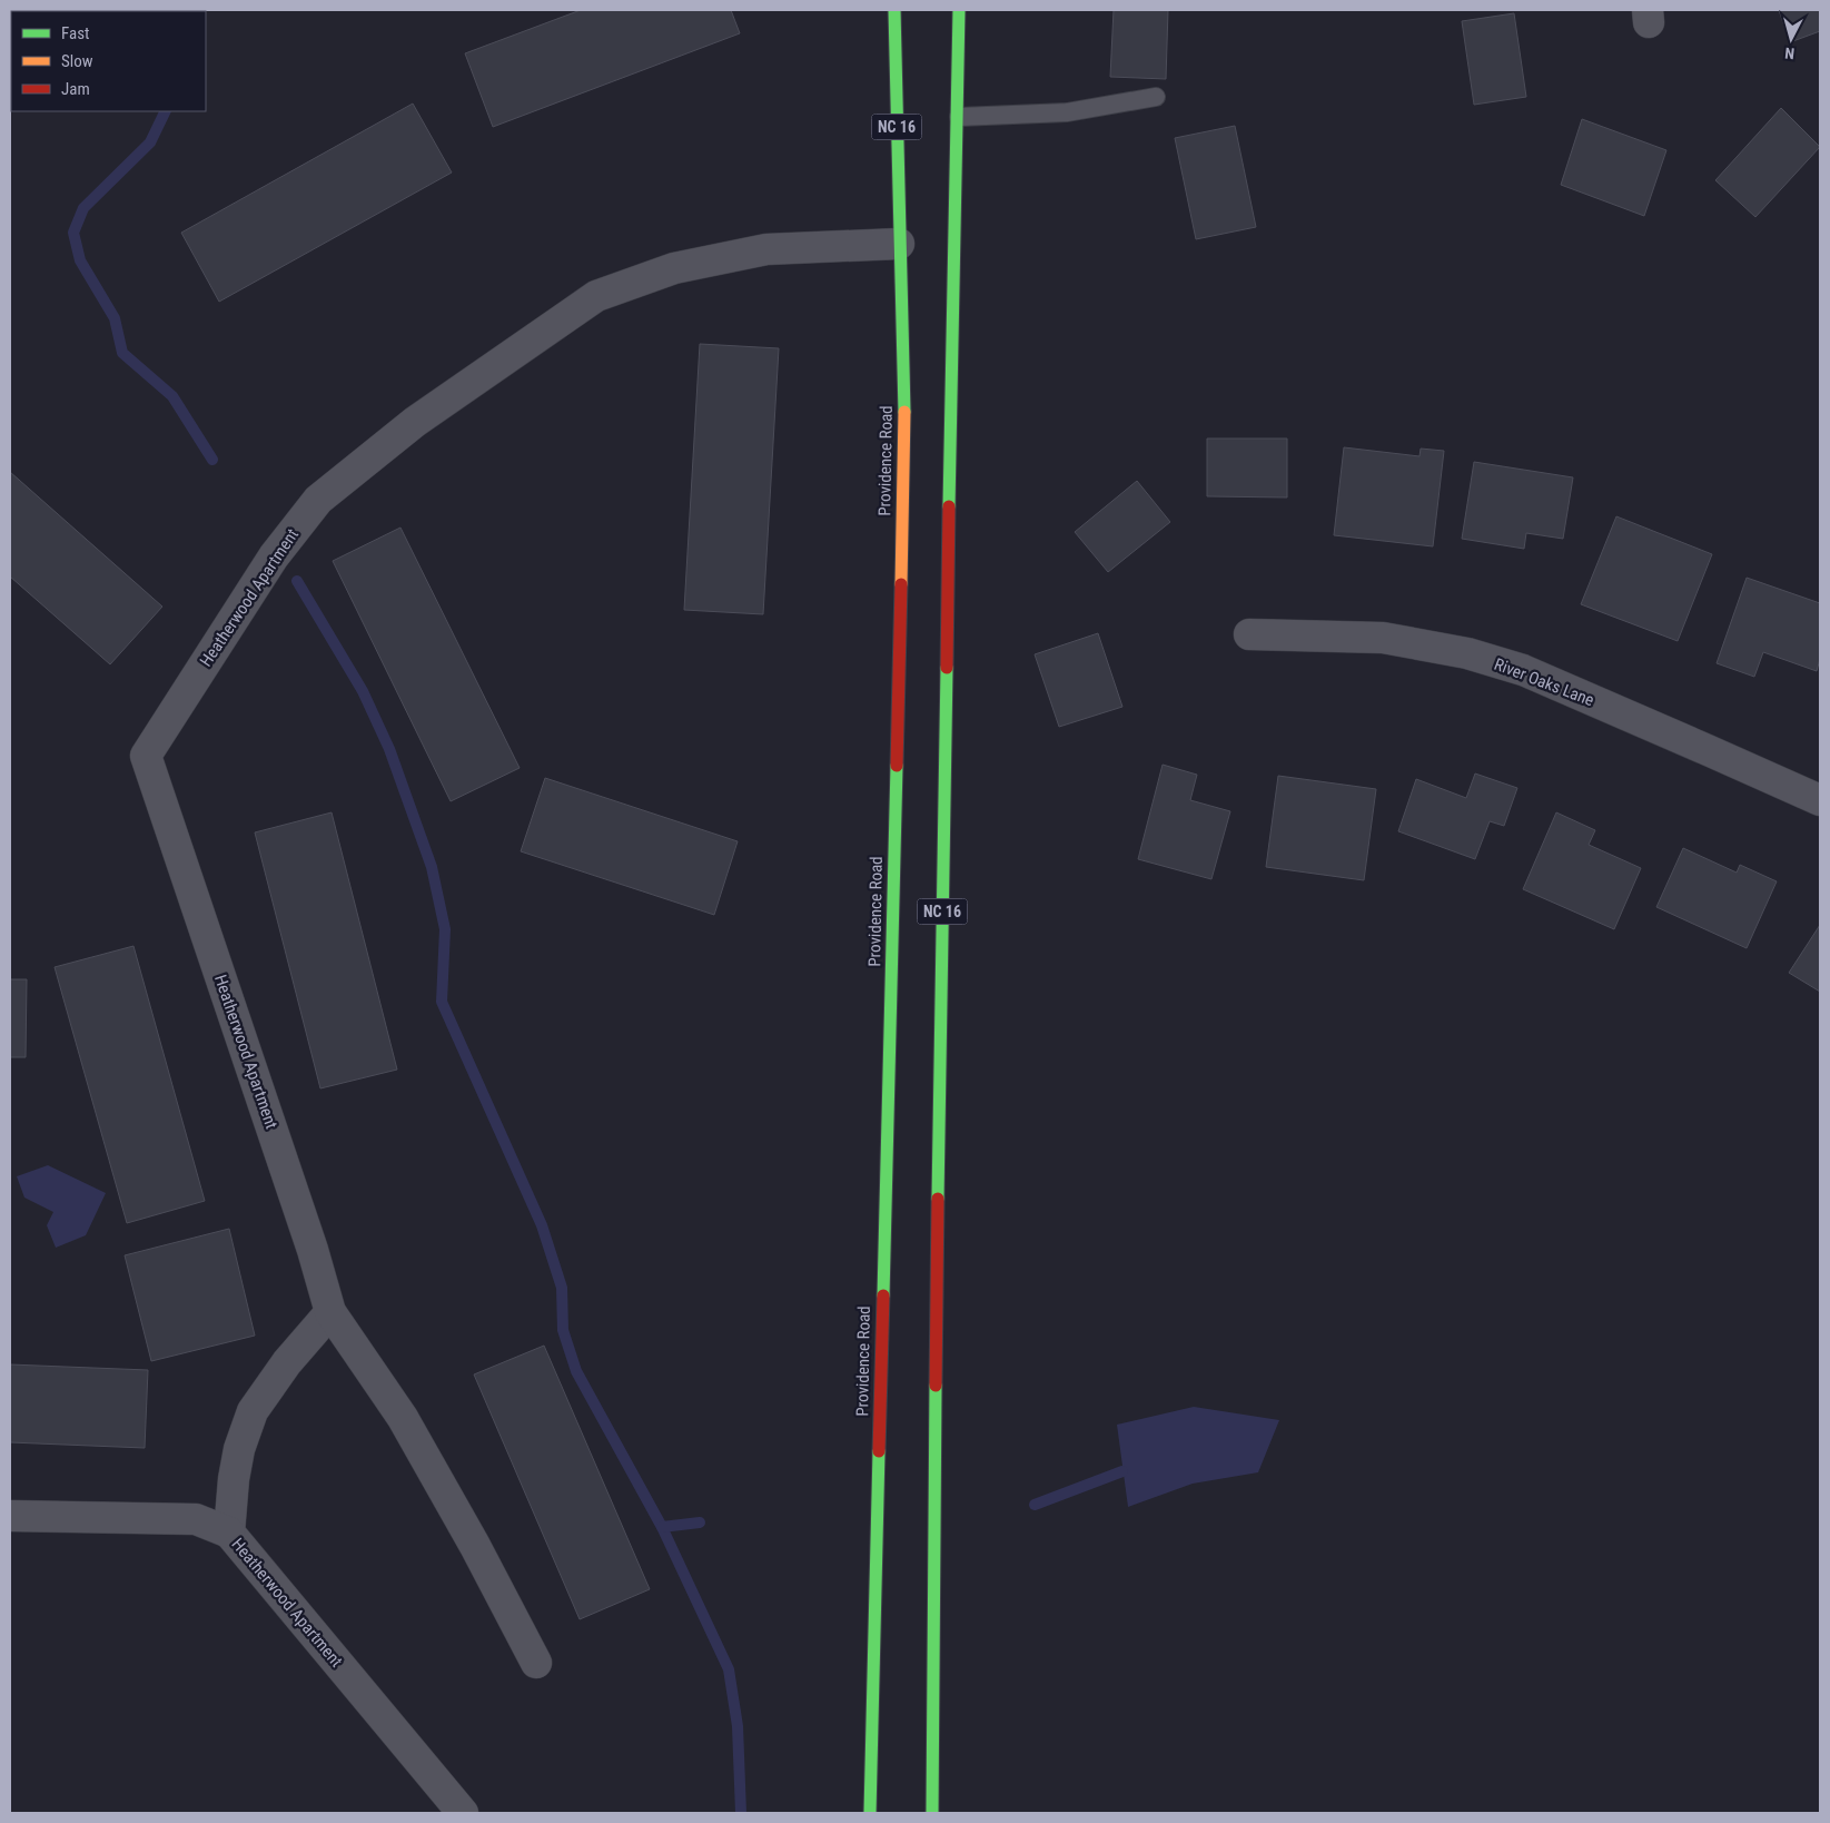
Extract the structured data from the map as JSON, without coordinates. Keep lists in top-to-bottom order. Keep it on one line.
{"streets":{"main road":["NC 16","Providence Road"],"street":["Heatherwood Apartment","River Oaks Lane"]},"crossings":[["Providence Road","Heatherwood Apartment"]],"legend":["Fast","Slow","Jam"],"north":"bottom"}
